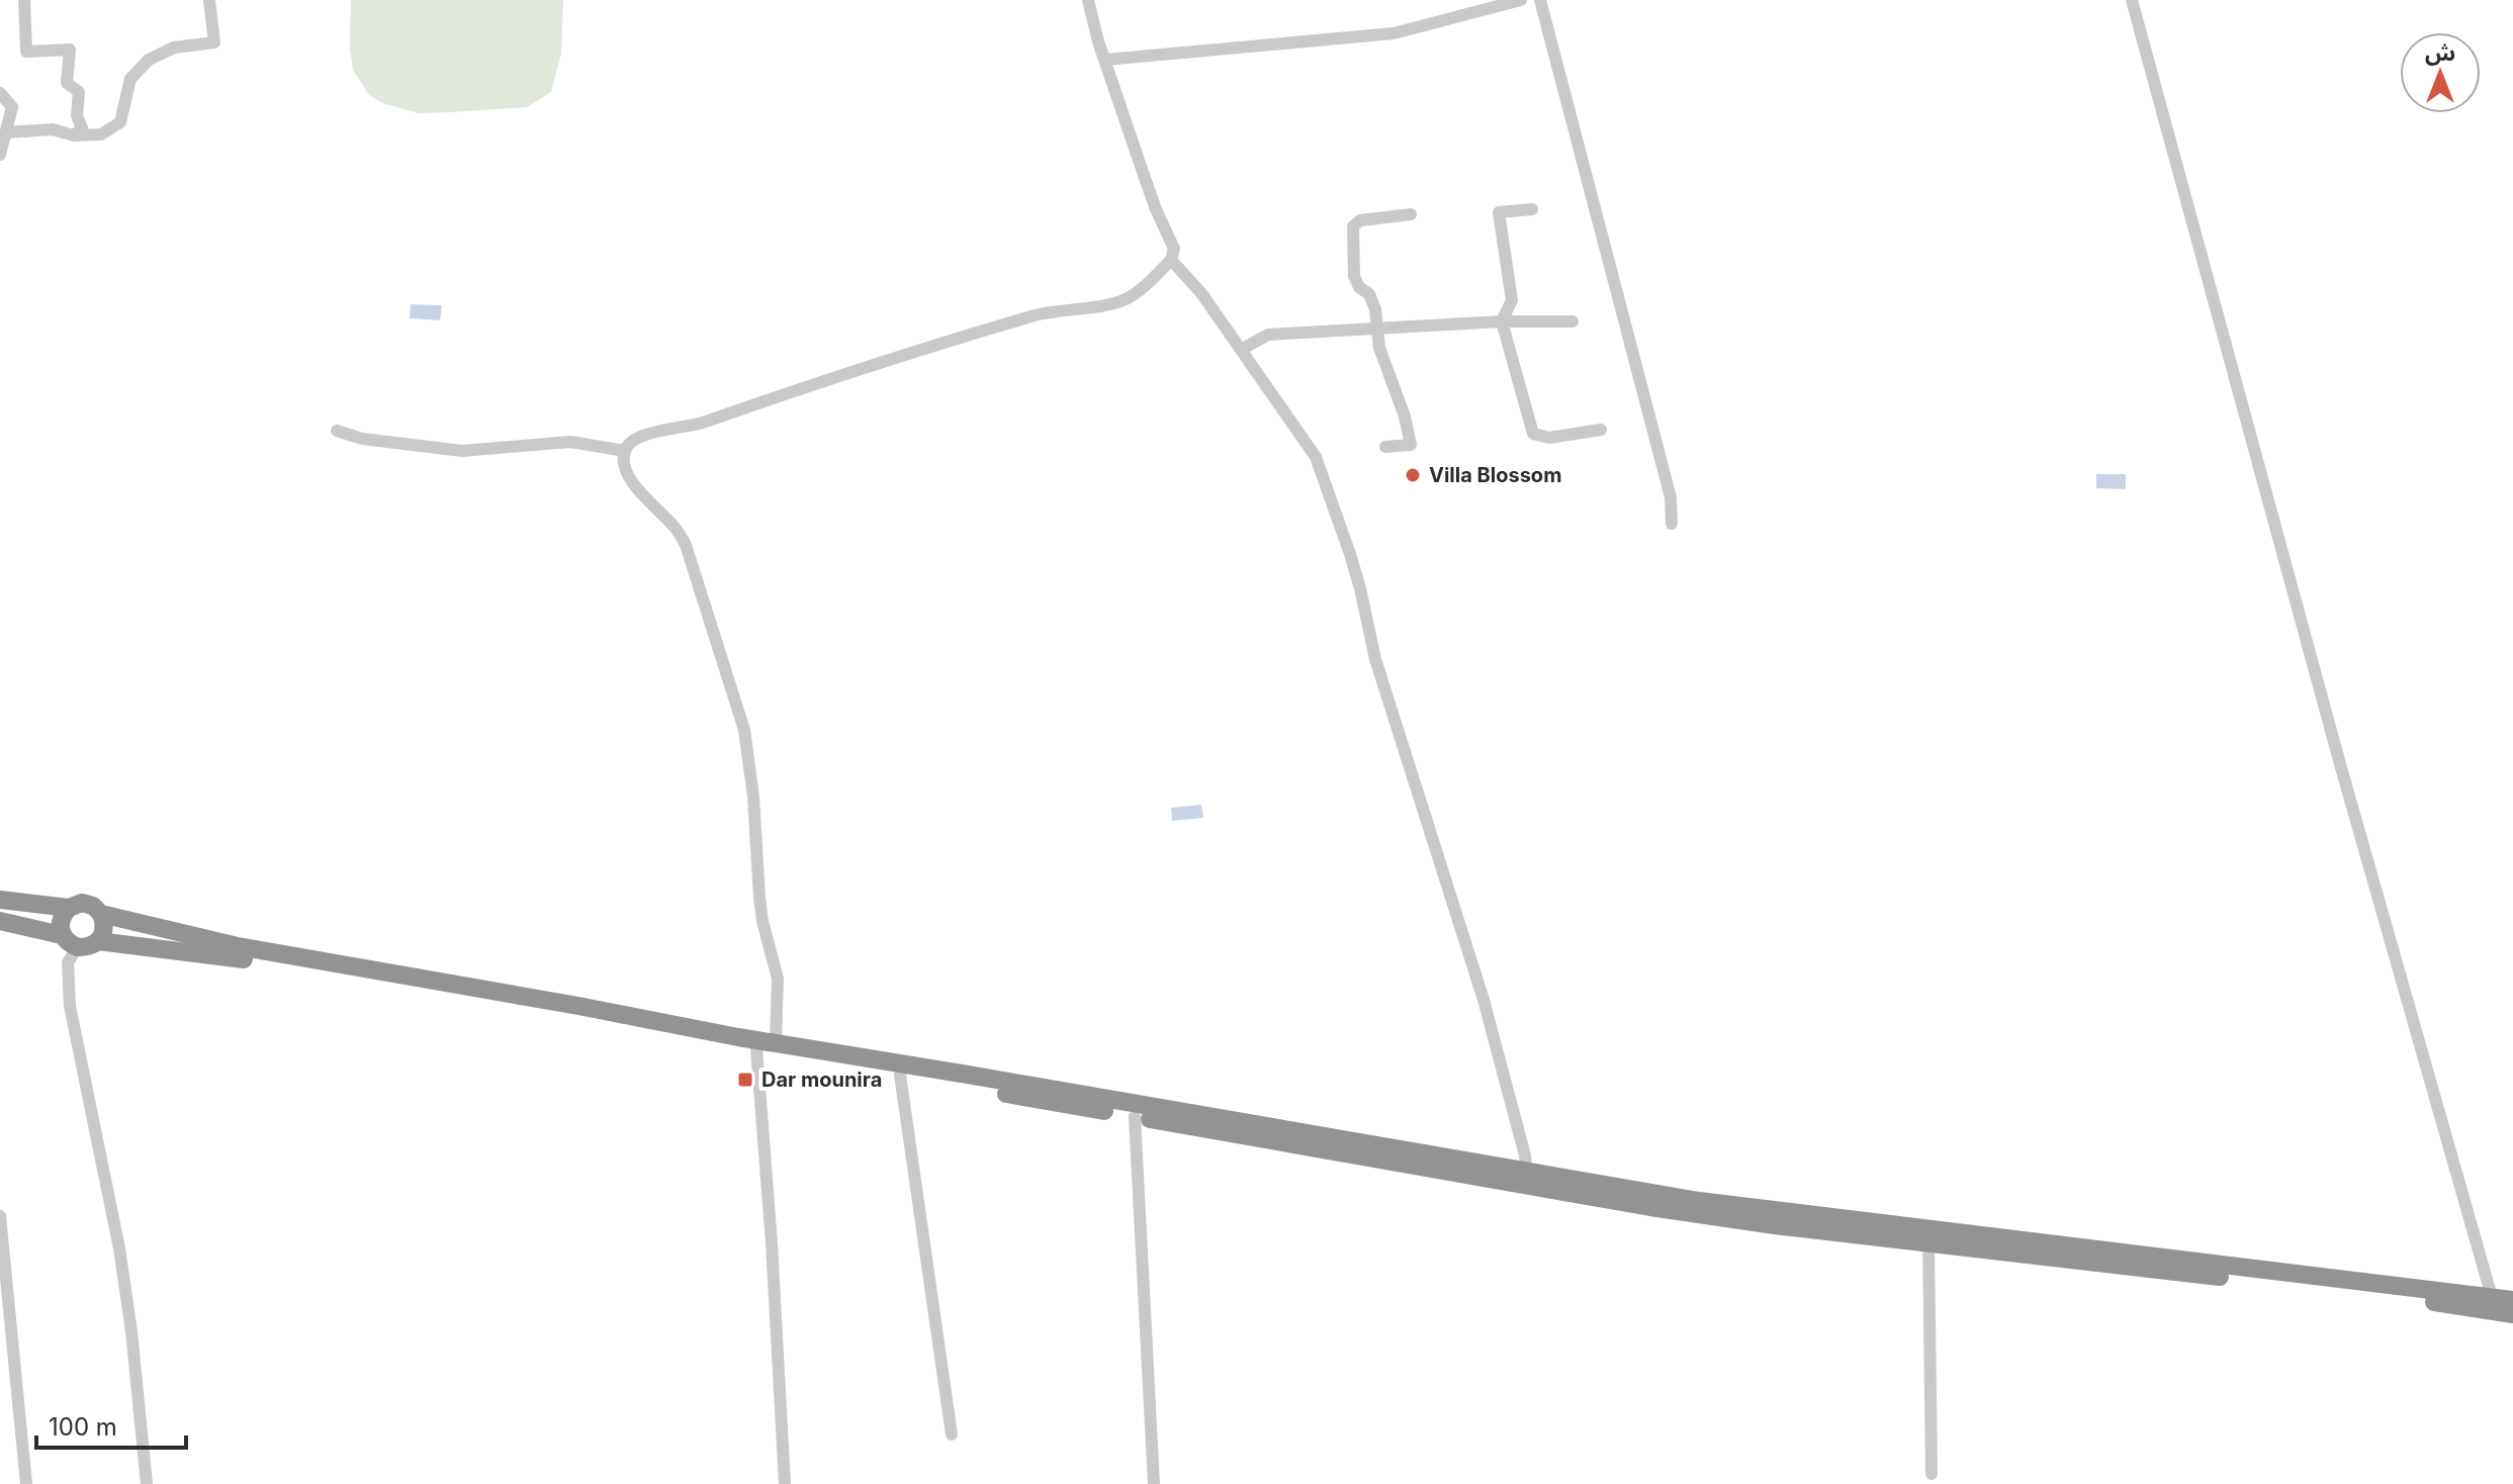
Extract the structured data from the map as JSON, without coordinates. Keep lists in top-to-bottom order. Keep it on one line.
{"places":{"other":["Villa Blossom"],"transit":["Dar mounira"]},"scale_bar":"100 m","north":"top"}
